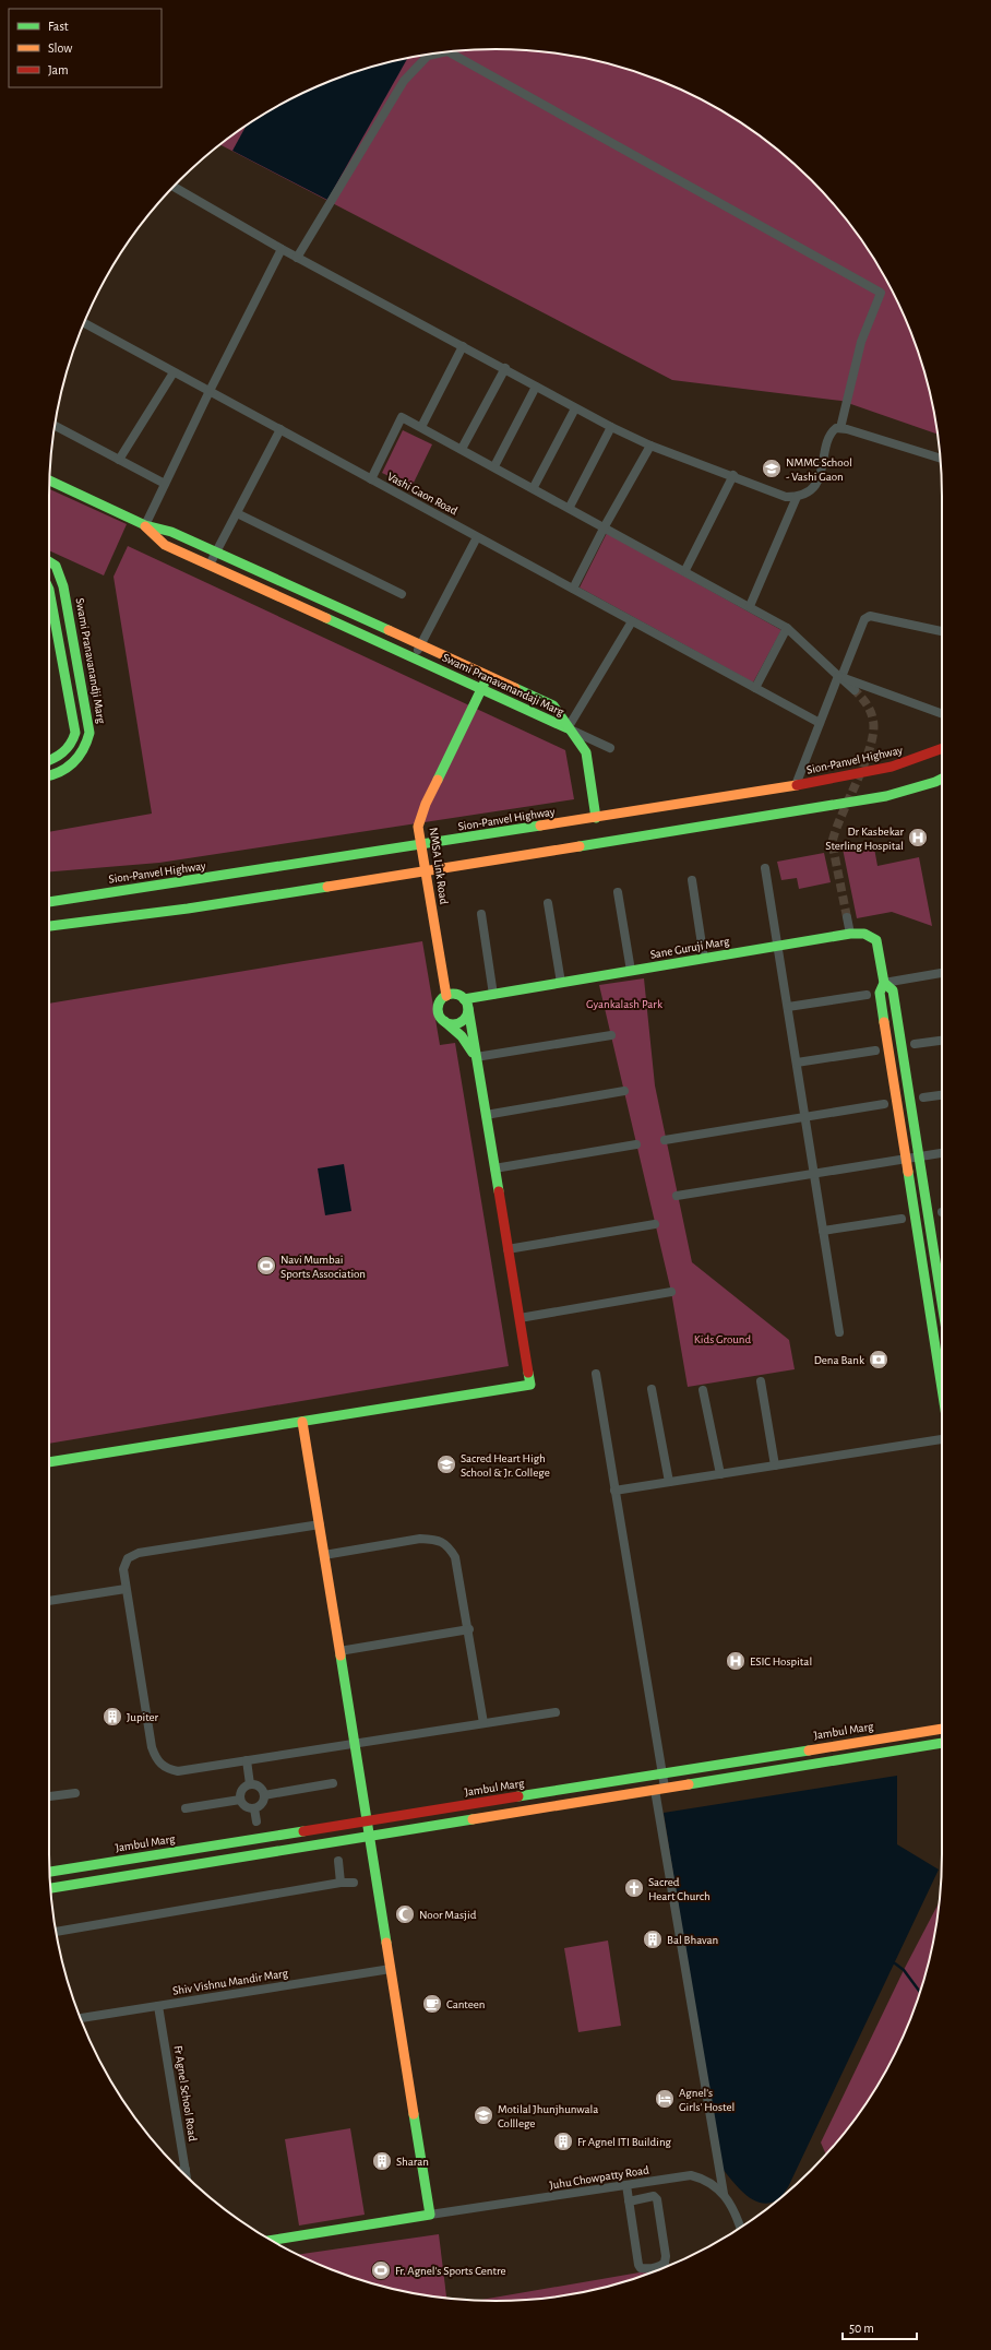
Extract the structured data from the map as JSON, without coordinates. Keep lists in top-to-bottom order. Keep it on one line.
{"streets":{"main road":["Swami Pranavanandji Marg","Swami Pranavanandaji Marg","Sion-Panvel Highway","NMSA Link Road","Sane Guruji Marg","Jambul Marg"],"street":["Vashi Gaon Road","Shiv Vishnu Mandir Marg","Fr Agnel School Road","Juhu Chowpatty Road"]},"crossings":[["Swami Pranavanandaji Marg","NMSA Link Road"],["NMSA Link Road","Sane Guruji Marg"],["Shiv Vishnu Mandir Marg","Fr Agnel School Road"]],"parks":["Gyankalash Park","Kids Ground"],"places":{"school or university":["NMMC School - Vashi Gaon","Sacred Heart High School & Jr. College","Motilal Jhunjhunwala Colllege"],"hospital":["Dr Kasbekar Sterling Hospital","ESIC Hospital"],"sports":["Navi Mumbai Sports Association","Fr. Agnel's Sports Centre"],"bank":["Dena Bank"],"building":["Jupiter","Bal Bhavan","Fr Agnel ITI Building","Sharan"],"church":["Sacred Heart Church"],"mosque":["Noor Masjid"],"cafe":["Canteen"],"hotel":["Agnel's Girls' Hostel"]},"legend":["Fast","Slow","Jam"],"scale_bar":"50 m"}
